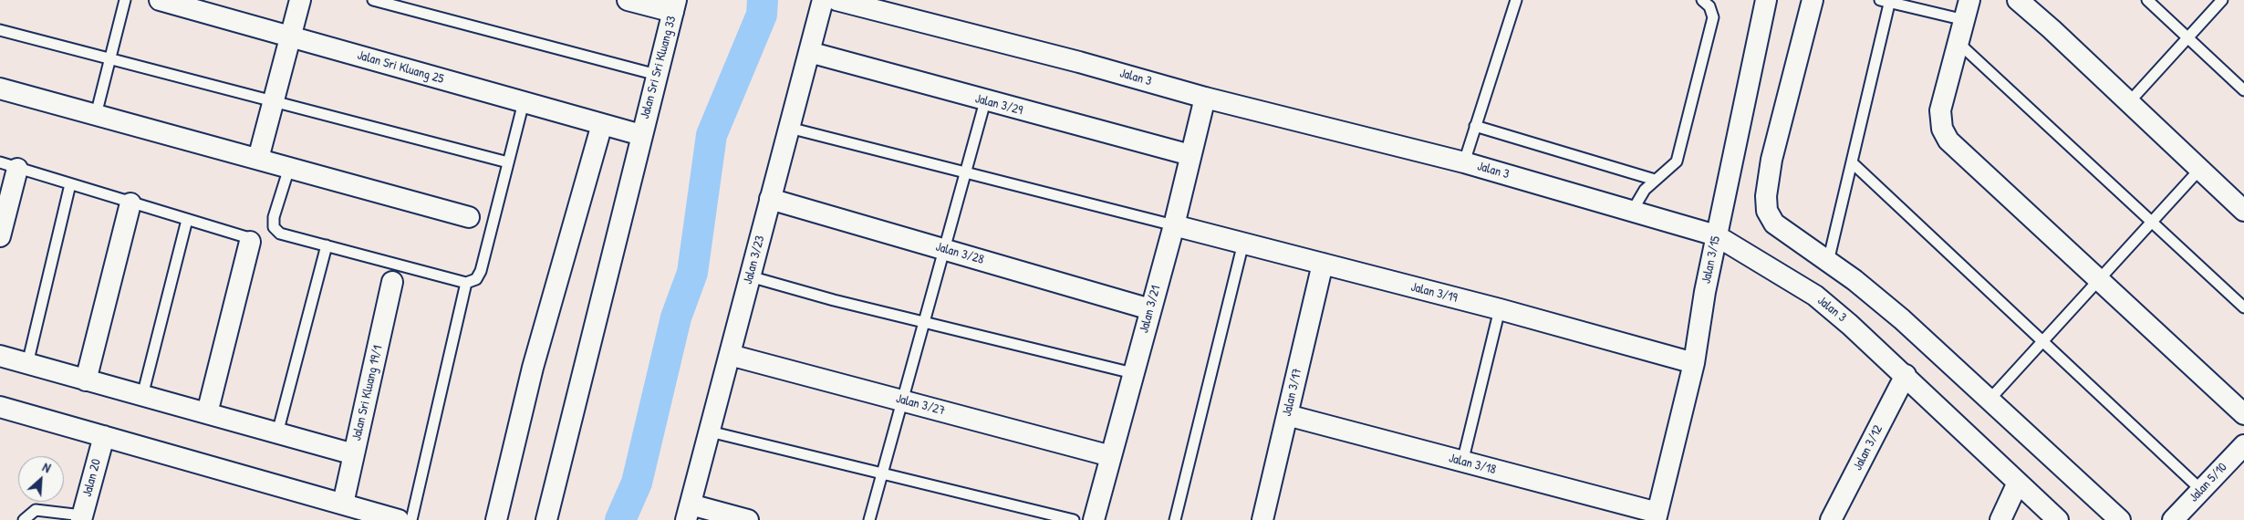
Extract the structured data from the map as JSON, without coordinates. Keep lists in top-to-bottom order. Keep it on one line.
{"streets":{"street":["Jalan Sri Kluang 25","Jalan Sri Sri Kluang 33","Jalan 3","Jalan 3/29","Jalan 3/28","Jalan 3/23","Jalan 3/15","Jalan 3/19","Jalan 3/21","Jalan 3/17","Jalan Sri Kluang 19/1","Jalan 3/27","Jalan 3/12","Jalan 3/18","Jalan 20","Jalan 5/10"]},"crossings":[["Jalan Sri Kluang 25","Jalan Sri Sri Kluang 33"],["Jalan 3","Jalan 3/15"],["Jalan 3","Jalan 3/21"],["Jalan 3","Jalan 3/12"],["Jalan 3/29","Jalan 3/23"],["Jalan 3/29","Jalan 3/21"],["Jalan 3/28","Jalan 3/23"],["Jalan 3/28","Jalan 3/21"],["Jalan 3/23","Jalan 3/27"],["Jalan 3/15","Jalan 3/19"],["Jalan 3/15","Jalan 3/18"],["Jalan 3/19","Jalan 3/21"],["Jalan 3/19","Jalan 3/17"],["Jalan 3/21","Jalan 3/27"],["Jalan 3/17","Jalan 3/18"]],"north":"top right"}
